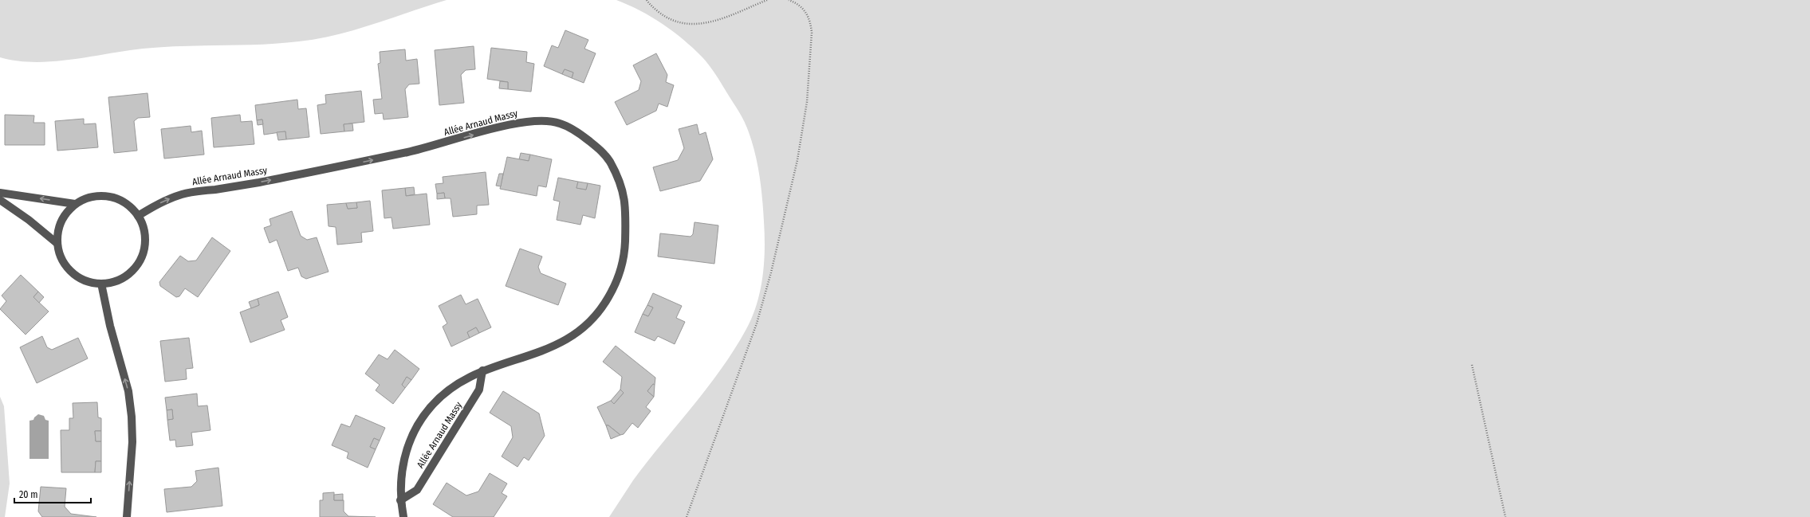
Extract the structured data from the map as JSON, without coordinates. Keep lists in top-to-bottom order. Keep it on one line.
{"streets":{"street":["Allée Arnaud Massy"]},"scale_bar":"20 m"}
